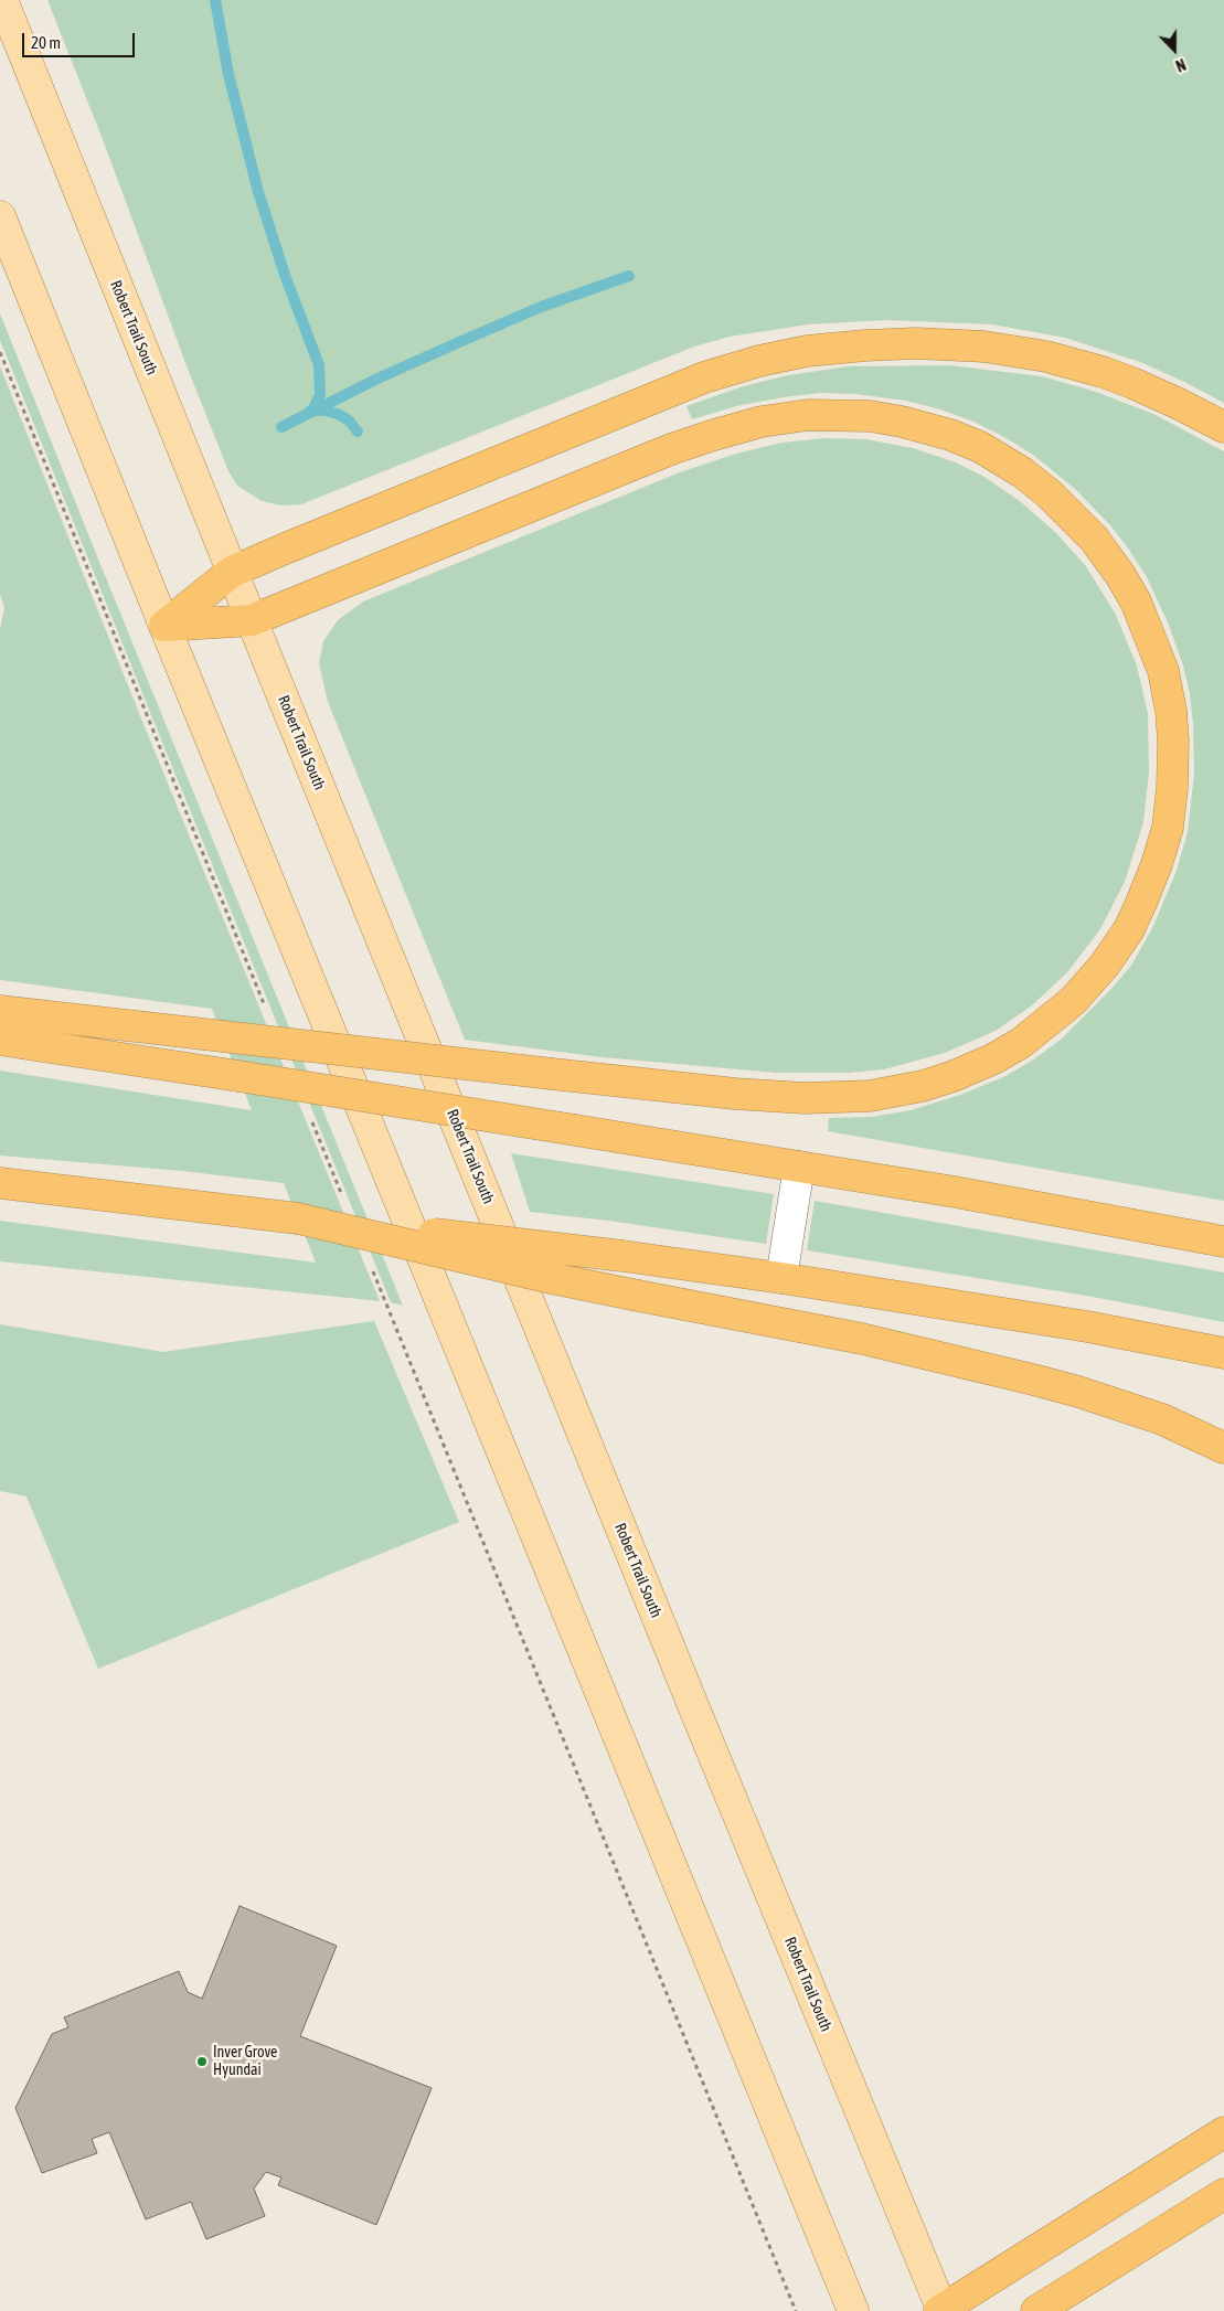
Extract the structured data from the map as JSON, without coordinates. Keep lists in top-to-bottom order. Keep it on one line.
{"streets":{"main road":["Robert Trail South"]},"places":["Inver Grove Hyundai"],"scale_bar":"20 m","north":"bottom"}
